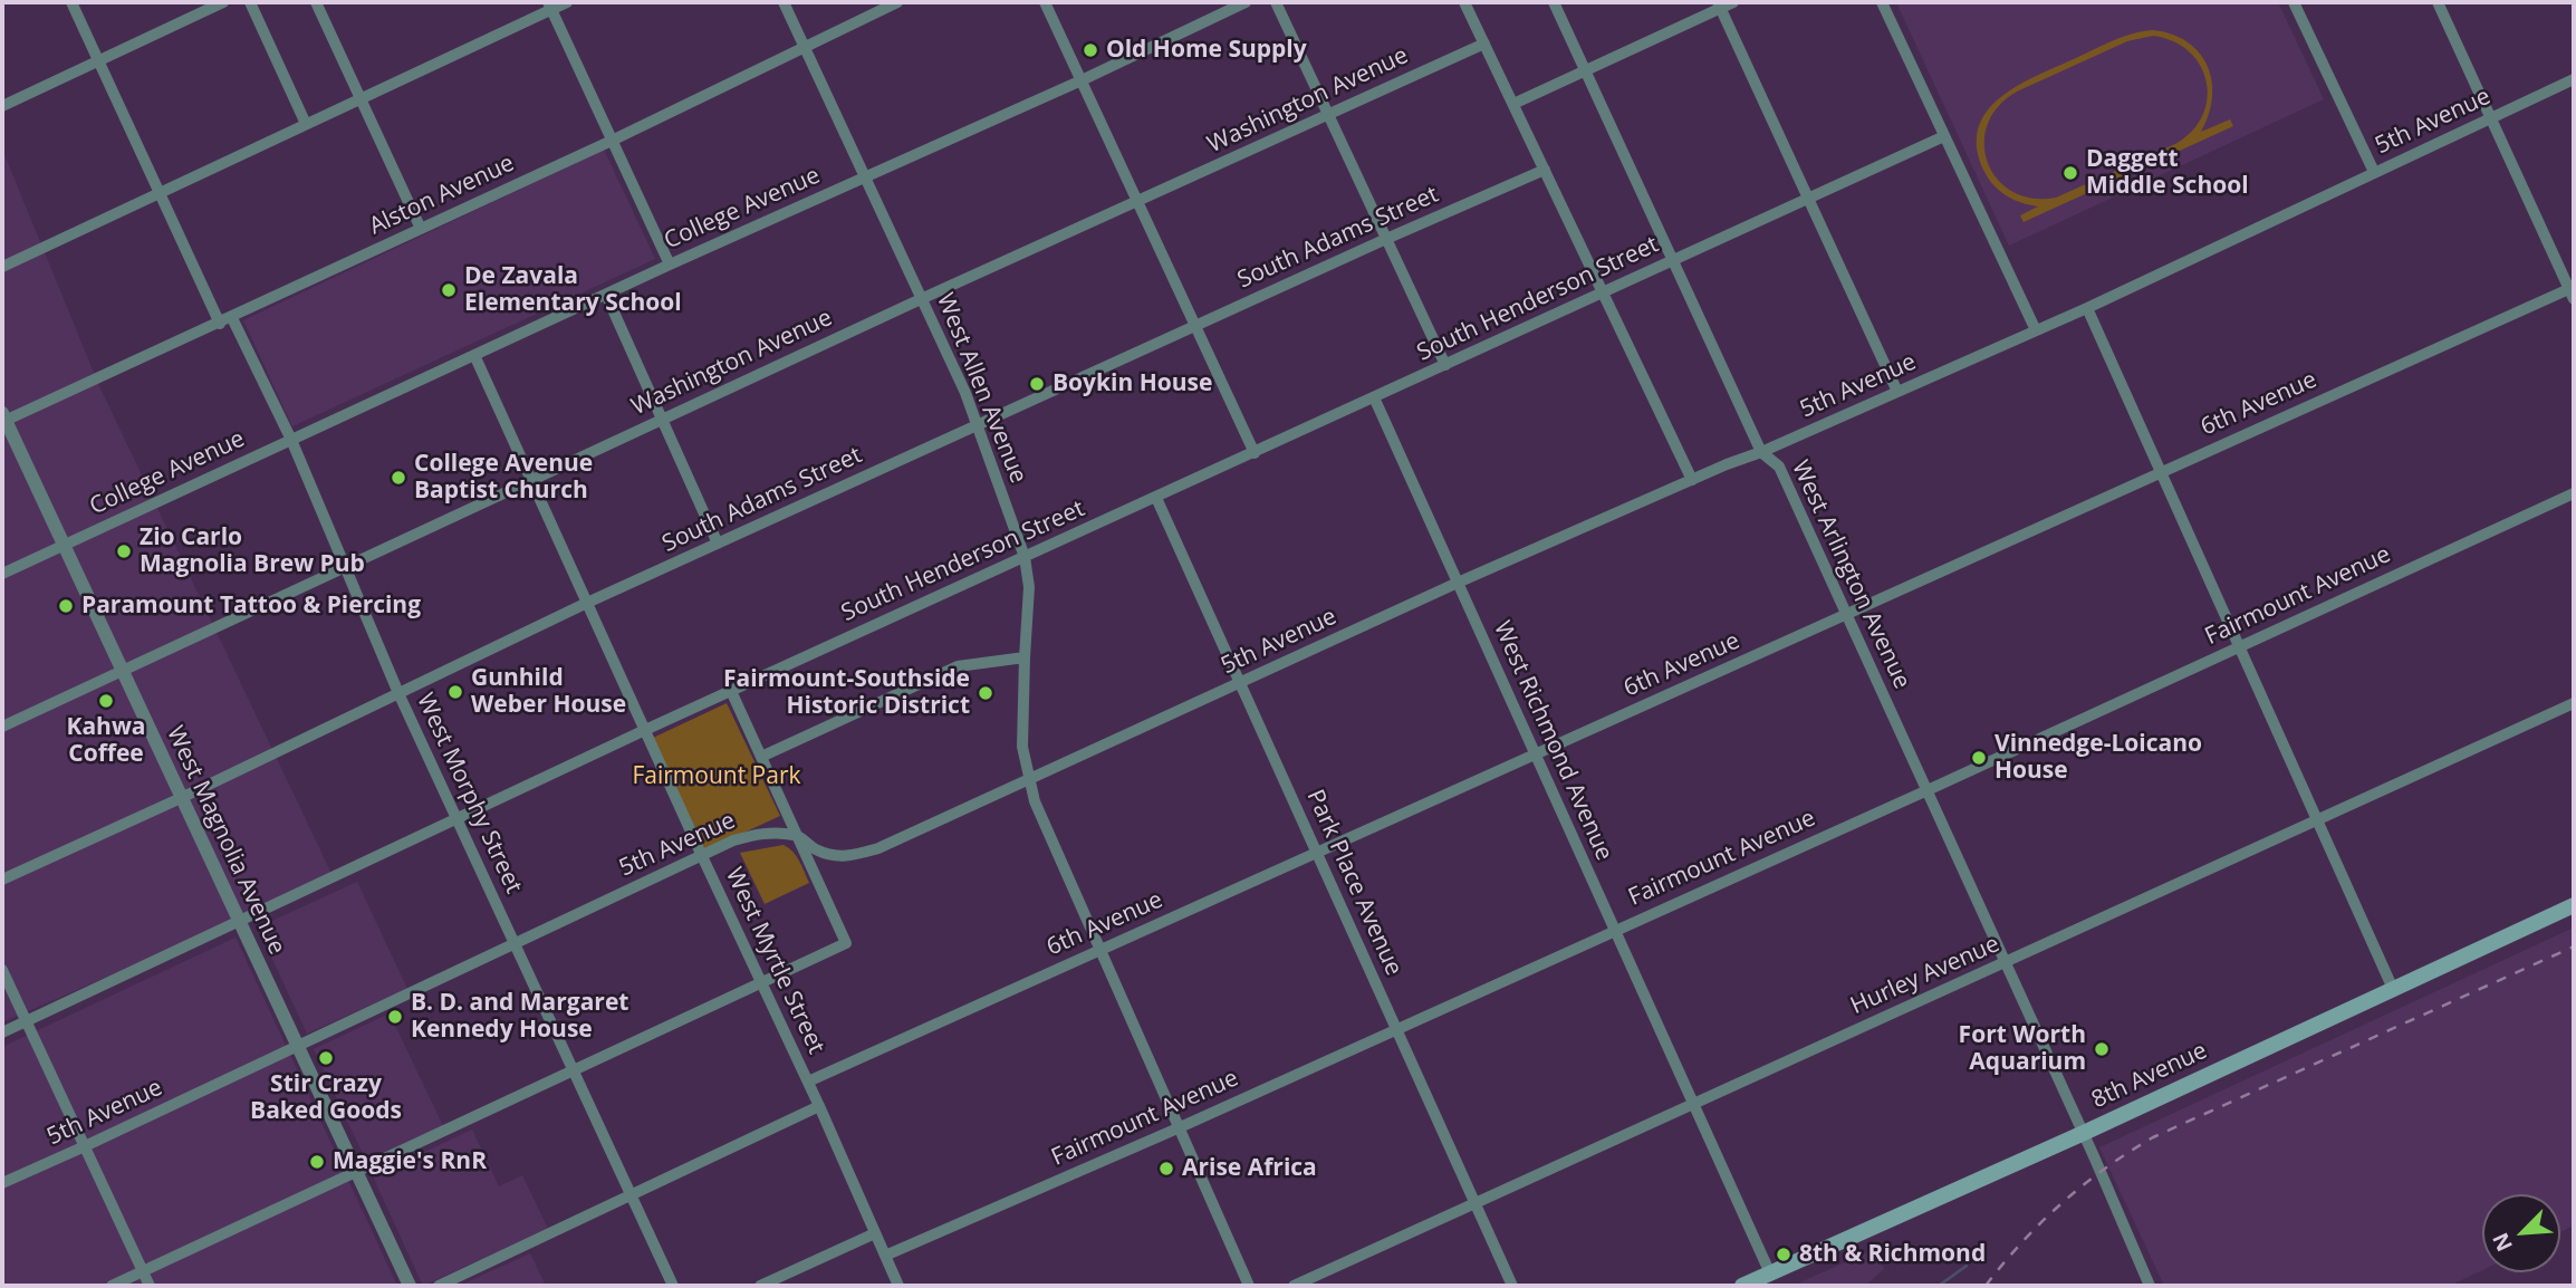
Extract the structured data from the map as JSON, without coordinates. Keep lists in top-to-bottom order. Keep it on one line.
{"streets":{"main road":["8th Avenue"],"street":["Washington Avenue","5th Avenue","Alston Avenue","College Avenue","South Adams Street","South Henderson Street","West Allen Avenue","6th Avenue","West Arlington Avenue","Fairmount Avenue","West Richmond Avenue","West Morphy Street","West Magnolia Avenue","Park Place Avenue","West Myrtle Street","Hurley Avenue"]},"crossings":[["Washington Avenue","West Allen Avenue"],["Washington Avenue","West Morphy Street"],["Washington Avenue","West Magnolia Avenue"],["Washington Avenue","West Myrtle Street"],["5th Avenue","West Allen Avenue"],["5th Avenue","West Arlington Avenue"],["5th Avenue","West Richmond Avenue"],["5th Avenue","West Morphy Street"],["5th Avenue","West Magnolia Avenue"],["5th Avenue","Park Place Avenue"],["5th Avenue","West Myrtle Street"],["Alston Avenue","West Allen Avenue"],["Alston Avenue","West Morphy Street"],["Alston Avenue","West Magnolia Avenue"],["College Avenue","West Allen Avenue"],["College Avenue","West Morphy Street"],["College Avenue","West Magnolia Avenue"],["College Avenue","West Myrtle Street"],["South Adams Street","West Allen Avenue"],["South Adams Street","West Morphy Street"],["South Adams Street","West Magnolia Avenue"],["South Adams Street","West Myrtle Street"],["South Henderson Street","West Allen Avenue"],["South Henderson Street","West Arlington Avenue"],["South Henderson Street","West Richmond Avenue"],["South Henderson Street","West Morphy Street"],["South Henderson Street","West Magnolia Avenue"],["South Henderson Street","Park Place Avenue"],["South Henderson Street","West Myrtle Street"],["West Allen Avenue","6th Avenue"],["West Allen Avenue","Fairmount Avenue"],["6th Avenue","West Arlington Avenue"],["6th Avenue","West Richmond Avenue"],["6th Avenue","Park Place Avenue"],["6th Avenue","West Myrtle Street"],["West Arlington Avenue","Fairmount Avenue"],["West Arlington Avenue","Hurley Avenue"],["West Arlington Avenue","8th Avenue"],["Fairmount Avenue","West Richmond Avenue"],["Fairmount Avenue","Park Place Avenue"],["Fairmount Avenue","West Myrtle Street"],["West Richmond Avenue","Hurley Avenue"],["West Richmond Avenue","8th Avenue"],["Park Place Avenue","Hurley Avenue"]],"parks":["Fairmount Park"],"places":["Old Home Supply","Daggett Middle School","De Zavala Elementary School","Boykin House","College Avenue Baptist Church","Zio Carlo Magnolia Brew Pub","Paramount Tattoo & Piercing","Gunhild Weber House","Fairmount-Southside Historic District","Kahwa Coffee","Vinnedge-Loicano House","B. D. and Margaret Kennedy House","Fort Worth Aquarium","Stir Crazy Baked Goods","Maggie's RnR","Arise Africa","8th & Richmond"],"north":"bottom left"}
